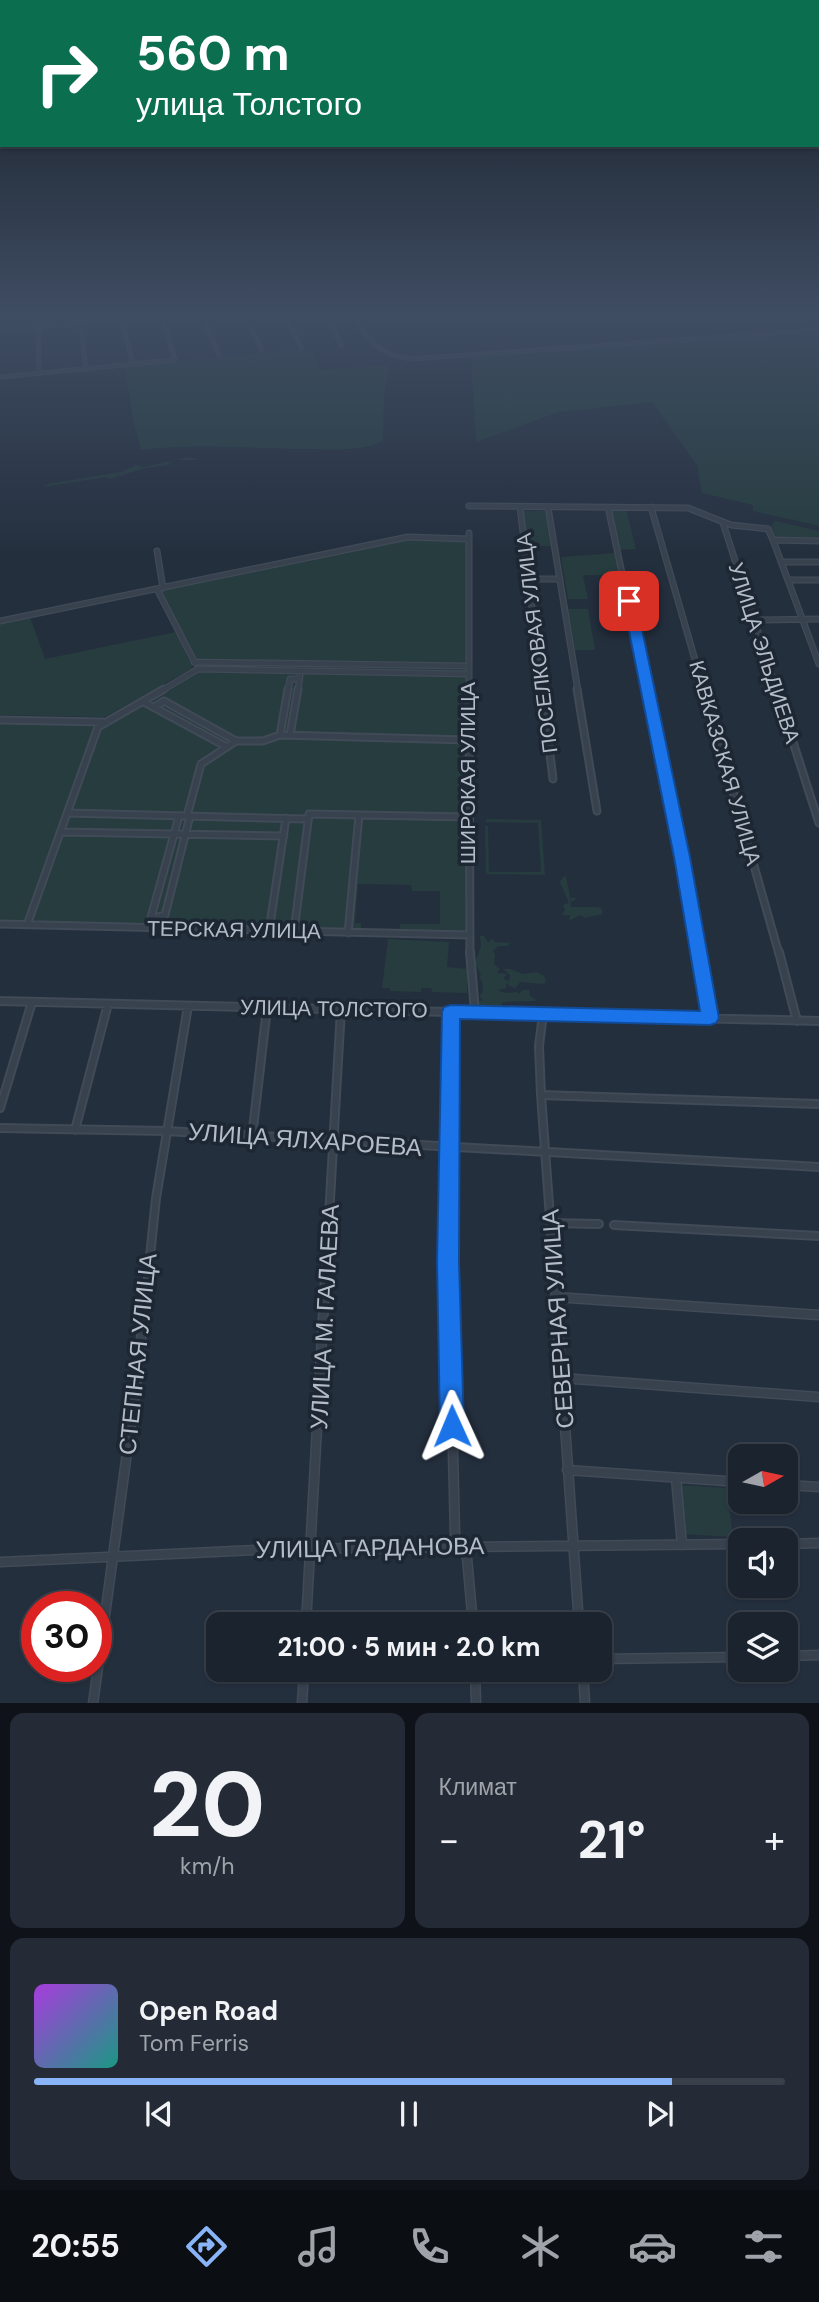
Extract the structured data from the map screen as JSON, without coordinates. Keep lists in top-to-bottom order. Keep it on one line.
{"streets":{"street":["ПОСЕЛКОВАЯ УЛИЦА","УЛИЦА ЭЛЬДИЕВА","КАВКАЗСКАЯ УЛИЦА","ШИРОКАЯ УЛИЦА","ТЕРСКАЯ УЛИЦА","УЛИЦА ТОЛСТОГО","УЛИЦА ЯЛХАРОЕВА","УЛИЦА М. ГАЛАЕВА","СЕВЕРНАЯ УЛИЦА","СТЕПНАЯ УЛИЦА","УЛИЦА ГАРДАНОВА"]},"crossings":[["КАВКАЗСКАЯ УЛИЦА","УЛИЦА ТОЛСТОГО"],["ШИРОКАЯ УЛИЦА","ТЕРСКАЯ УЛИЦА"],["ШИРОКАЯ УЛИЦА","УЛИЦА ТОЛСТОГО"],["УЛИЦА ТОЛСТОГО","УЛИЦА М. ГАЛАЕВА"],["УЛИЦА ТОЛСТОГО","СЕВЕРНАЯ УЛИЦА"],["УЛИЦА ТОЛСТОГО","СТЕПНАЯ УЛИЦА"],["УЛИЦА ЯЛХАРОЕВА","УЛИЦА М. ГАЛАЕВА"],["УЛИЦА ЯЛХАРОЕВА","СЕВЕРНАЯ УЛИЦА"],["УЛИЦА ЯЛХАРОЕВА","СТЕПНАЯ УЛИЦА"],["УЛИЦА М. ГАЛАЕВА","УЛИЦА ГАРДАНОВА"],["СЕВЕРНАЯ УЛИЦА","УЛИЦА ГАРДАНОВА"],["СТЕПНАЯ УЛИЦА","УЛИЦА ГАРДАНОВА"]],"north":"right","page":{"turn":["560 m","улица Толстого"],"limit":"30","trip":"21:00 · 5 мин · 2.0 km","tile":[["20","km/h"],"Климат"],"heat":["−","21°","+"],"song":["Open Road","Tom Ferris"],"tabs":"20:55"}}
